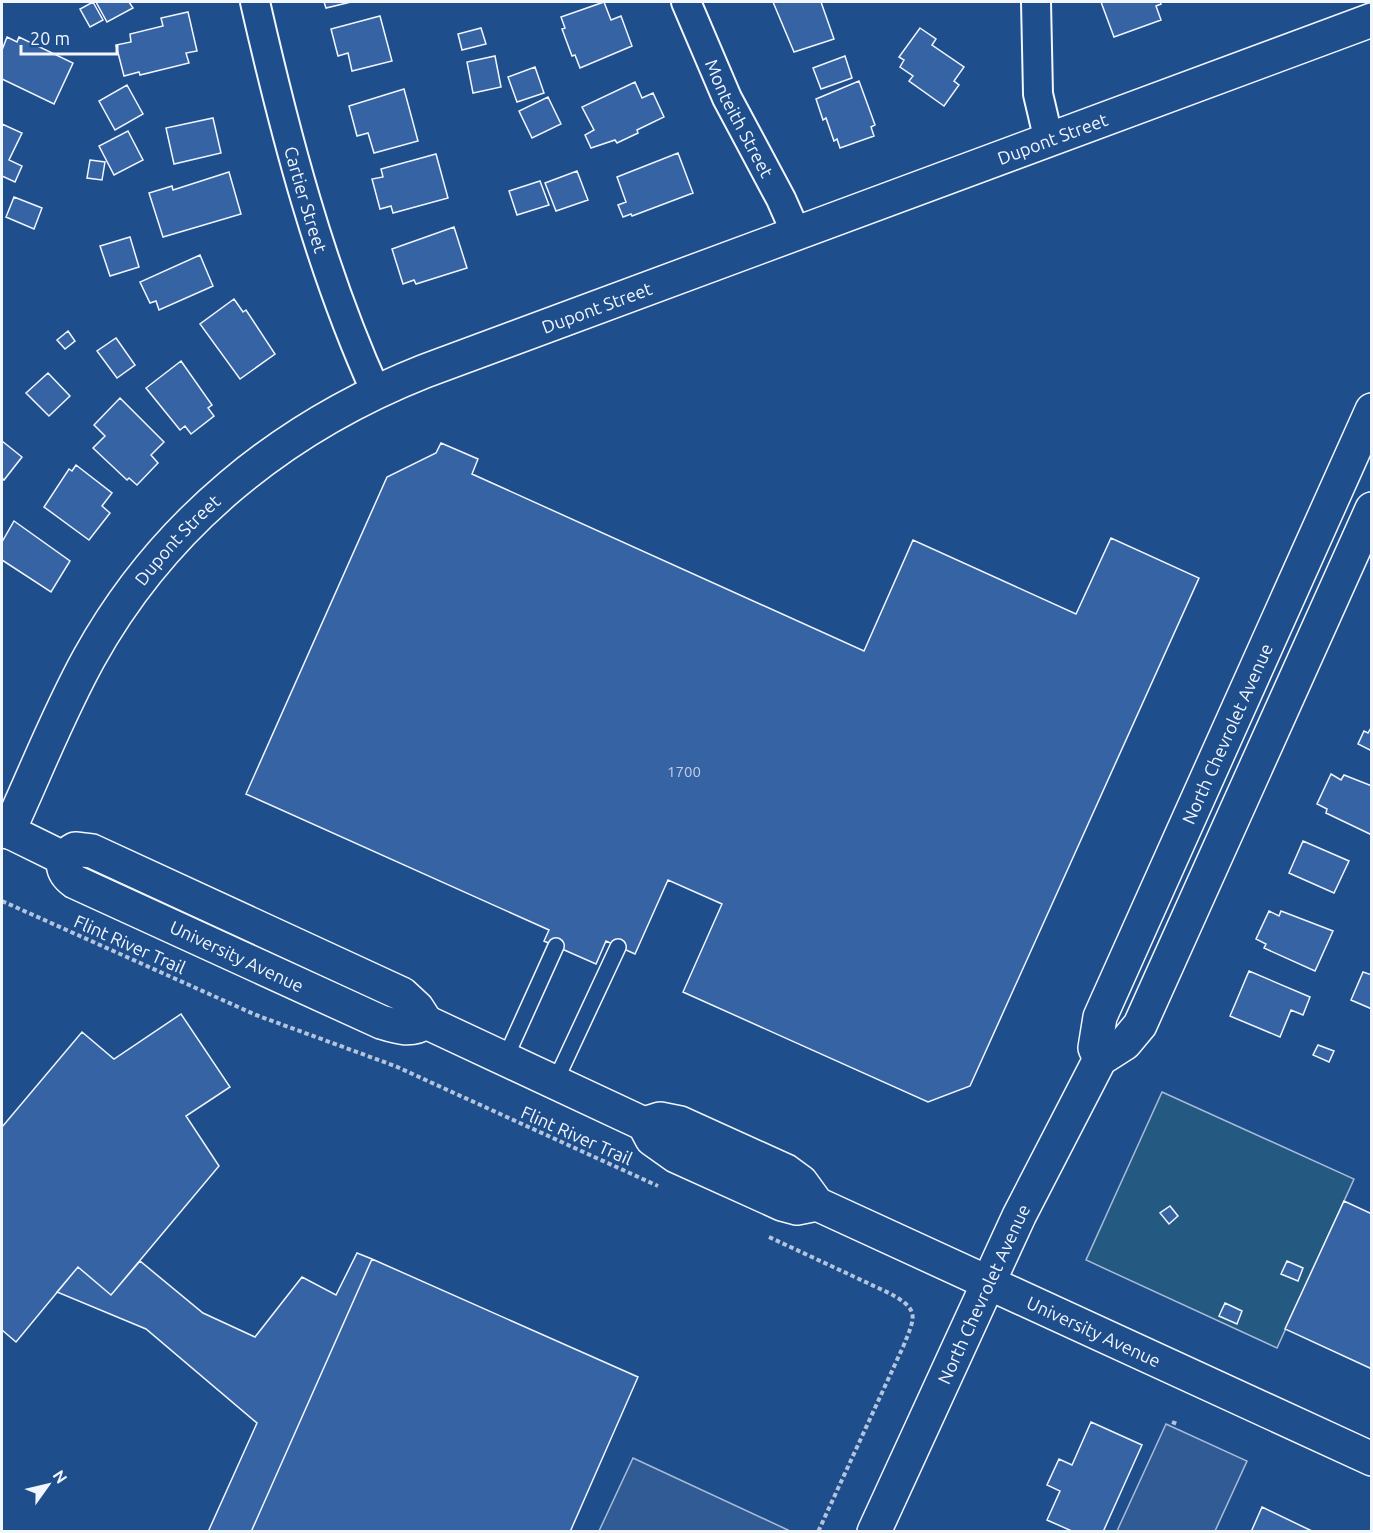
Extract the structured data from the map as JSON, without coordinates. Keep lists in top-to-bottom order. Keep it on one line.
{"streets":{"street":["Monteith Street","Dupont Street","Cartier Street","North Chevrolet Avenue","University Avenue"],"path":["Flint River Trail"]},"crossings":[["Monteith Street","Dupont Street"],["Dupont Street","Cartier Street"],["Dupont Street","University Avenue"],["North Chevrolet Avenue","University Avenue"]],"house_numbers":["1700"],"scale_bar":"20 m","north":"top right"}
